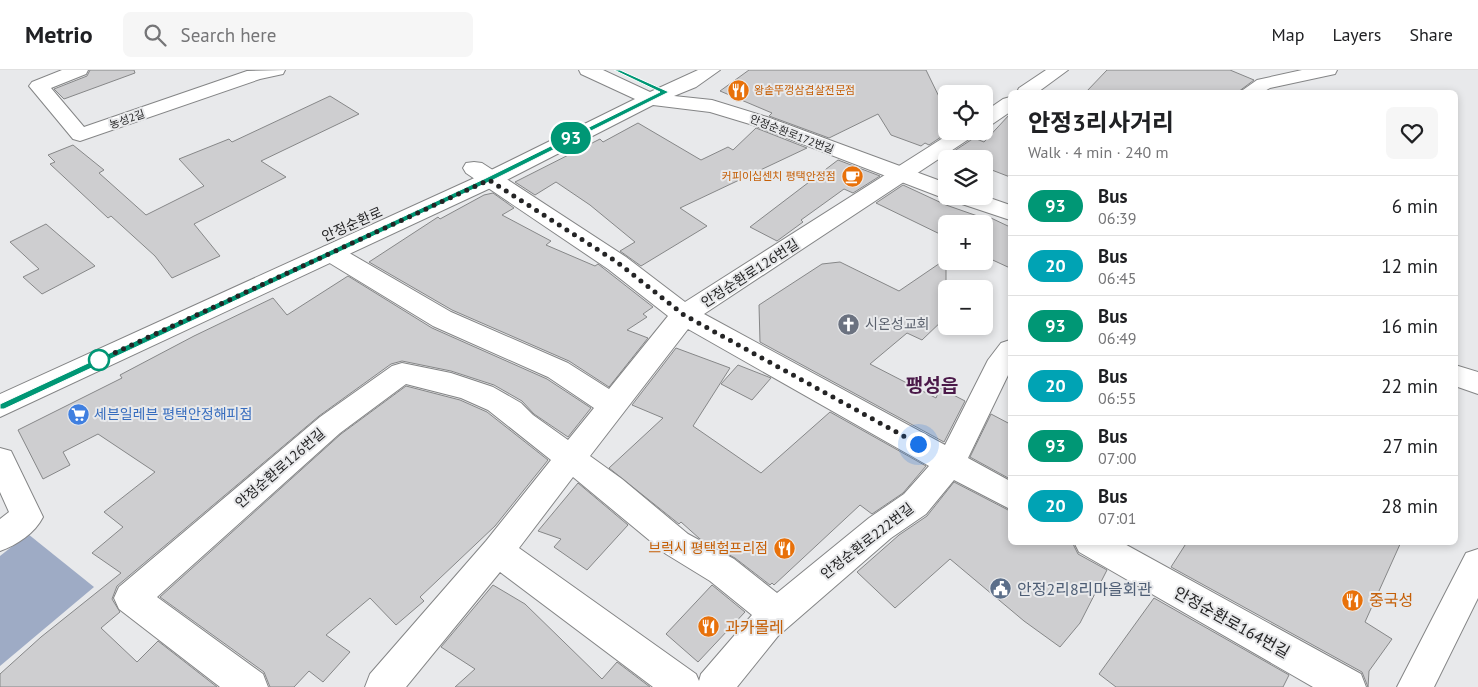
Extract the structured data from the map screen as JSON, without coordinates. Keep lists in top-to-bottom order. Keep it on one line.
{"streets":{"street":["농성2길","안정순환로172번길","안정순환로","안정순환로126번길","안정순환로222번길","안정순환로164번길"]},"crossings":[["안정순환로172번길","안정순환로"],["안정순환로172번길","안정순환로126번길"],["안정순환로","안정순환로126번길"],["안정순환로126번길","안정순환로222번길"]],"districts":["팽성읍"],"places":{"restaurant":["왕솥뚜껑삼겹살전문점","브럭시 평택험프리점","중국성","과카몰레"],"cafe":["커피이십센치 평택안정점"],"church":["시온성교회"],"supermarket":["세븐일레븐 평택안정해피점"],"public building":["안정2리8리마을회관"]},"lines":["bus line 93"],"page":{"header":"Metrio","search":"Search here","nav":["Map","Layers","Share"],"on_map":"93","map_buttons":["+","−"],"heading":["안정3리사거리","Walk · 4 min · 240 m"],"list":[{"mark":"93","name":"Bus","note":"06:39","value":"6 min"},{"mark":"20","name":"Bus","note":"06:45","value":"12 min"},{"mark":"93","name":"Bus","note":"06:49","value":"16 min"},{"mark":"20","name":"Bus","note":"06:55","value":"22 min"},{"mark":"93","name":"Bus","note":"07:00","value":"27 min"},{"mark":"20","name":"Bus","note":"07:01","value":"28 min"}]}}
